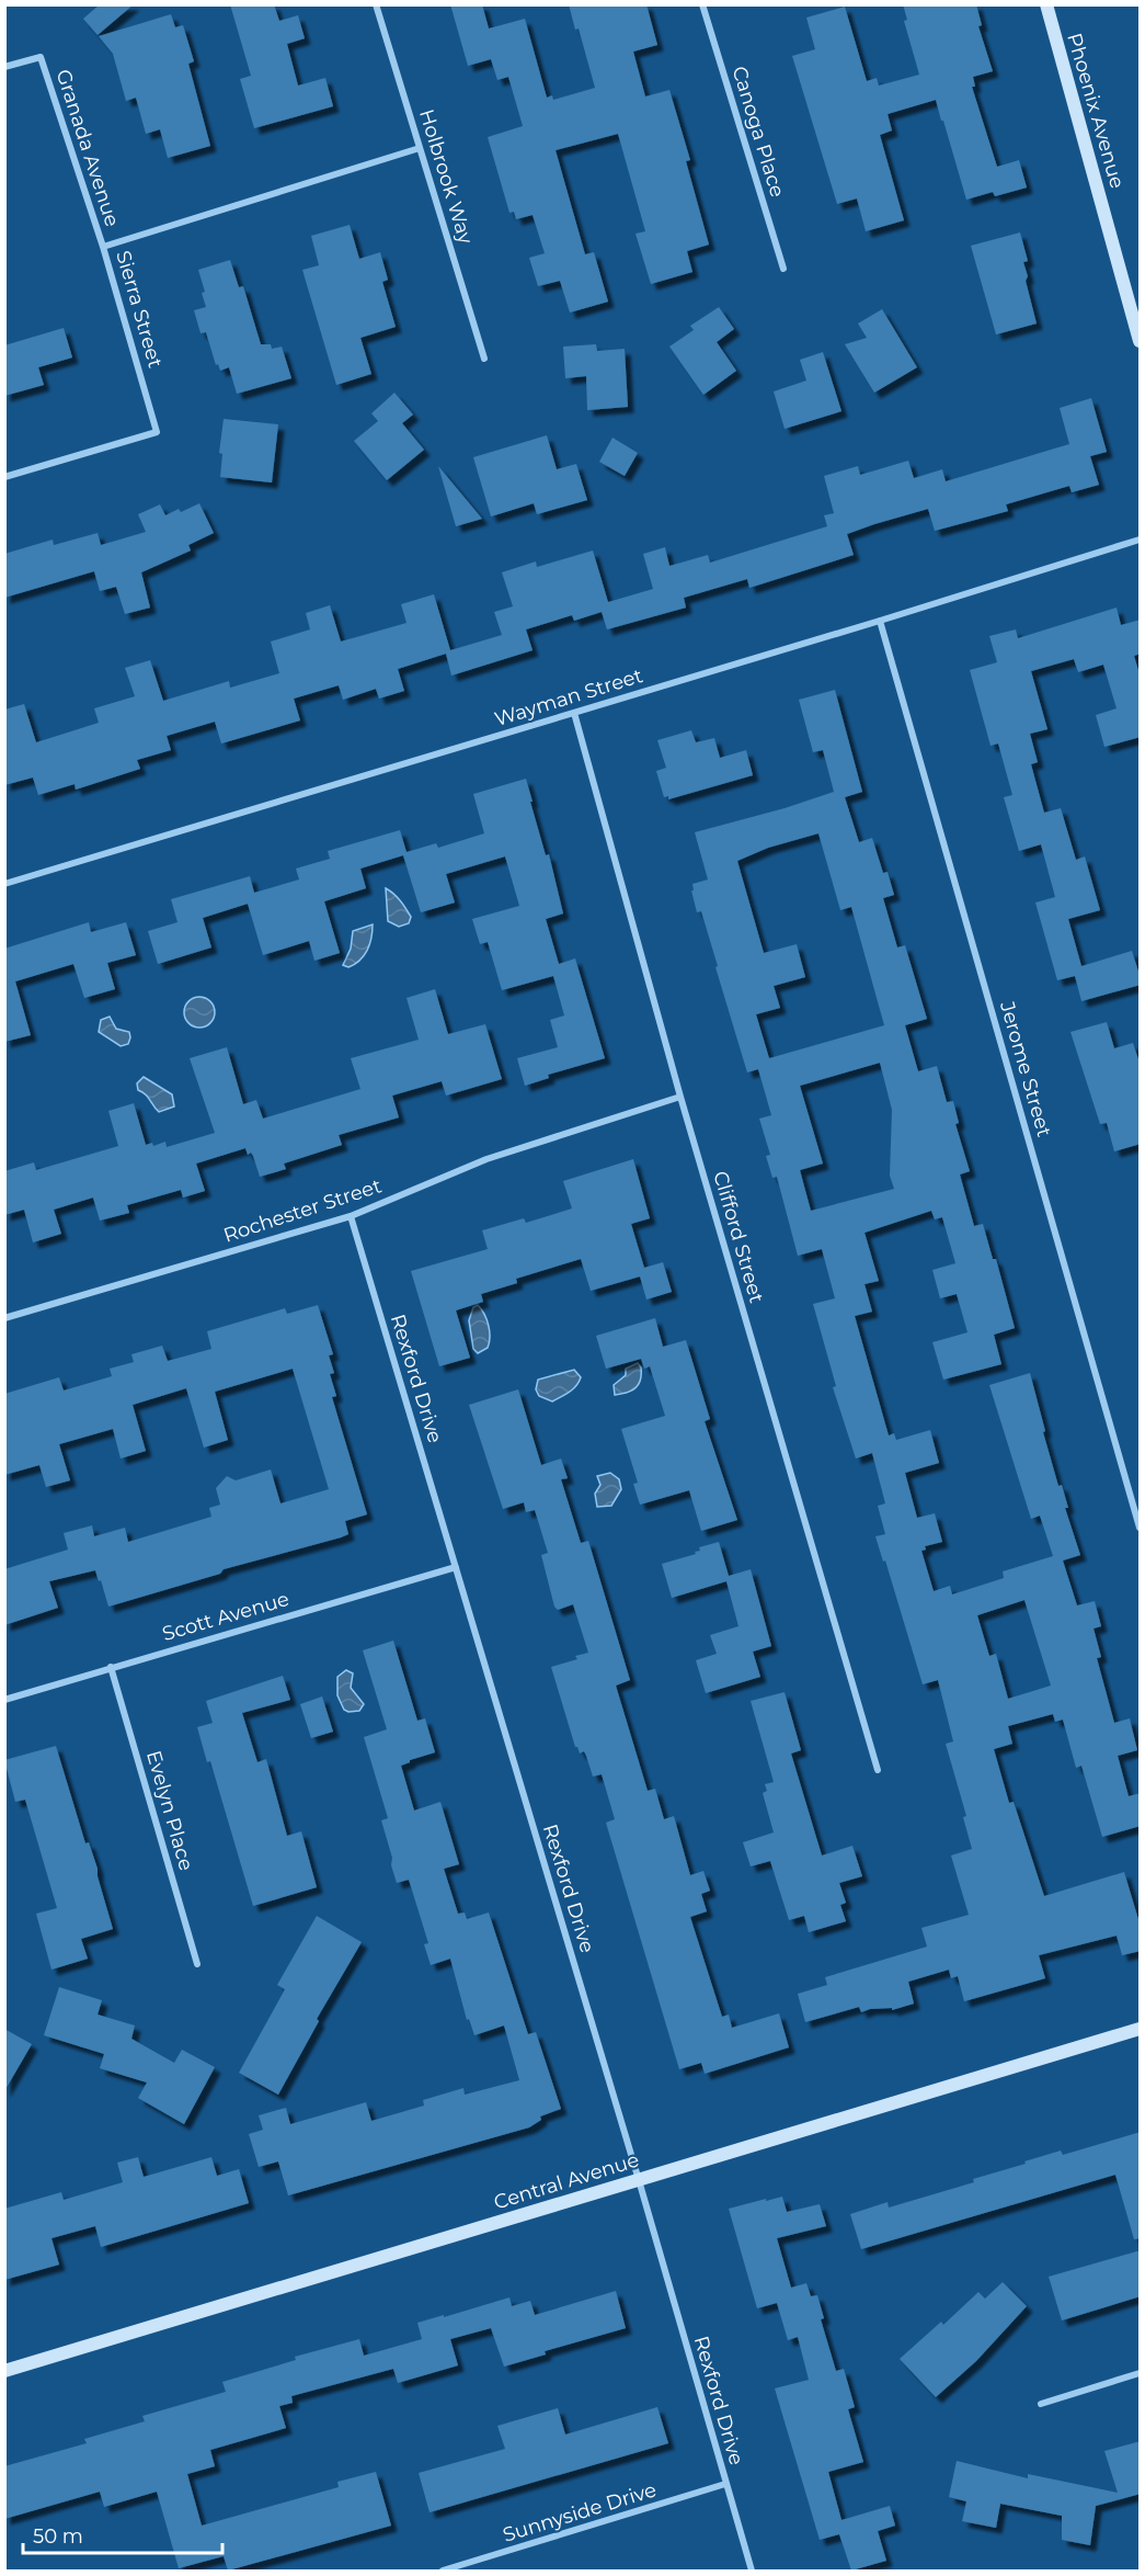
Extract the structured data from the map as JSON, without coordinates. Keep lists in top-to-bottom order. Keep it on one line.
{"streets":{"main road":["Phoenix Avenue","Central Avenue"],"street":["Canoga Place","Granada Avenue","Holbrook Way","Sierra Street","Wayman Street","Jerome Street","Rochester Street","Clifford Street","Rexford Drive","Scott Avenue","Evelyn Place","Sunnyside Drive"]},"crossings":[["Granada Avenue","Sierra Street"],["Holbrook Way","Sierra Street"],["Wayman Street","Jerome Street"],["Wayman Street","Clifford Street"],["Rochester Street","Clifford Street"],["Rochester Street","Rexford Drive"],["Rexford Drive","Scott Avenue"],["Rexford Drive","Central Avenue"],["Rexford Drive","Sunnyside Drive"],["Scott Avenue","Evelyn Place"]],"scale_bar":"50 m"}
